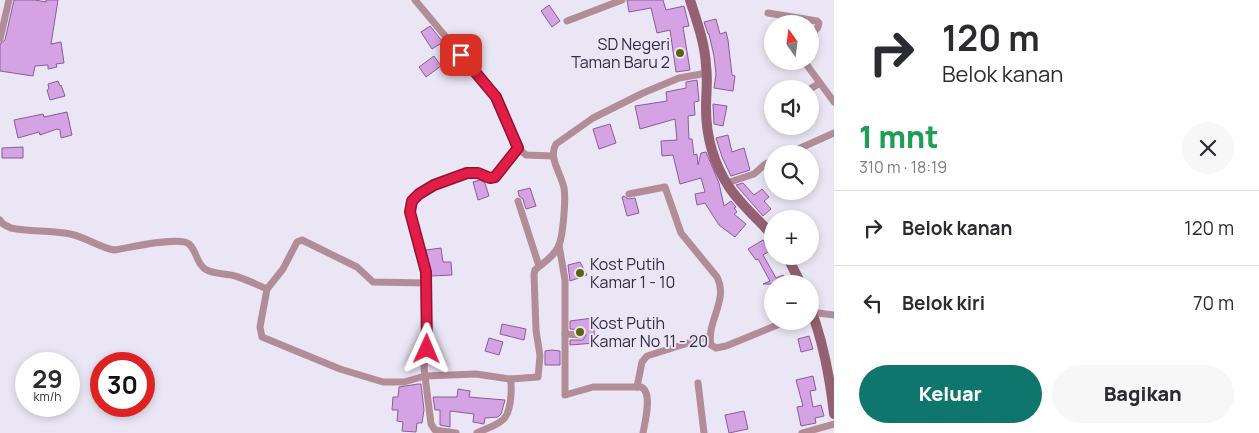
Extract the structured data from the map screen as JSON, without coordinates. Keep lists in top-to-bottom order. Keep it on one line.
{"places":["SD Negeri Taman Baru 2","Kost Putih Kamar 1 - 10","Kost Putih Kamar No 11 - 20"],"north":"top","page":{"turn":["120 m","Belok kanan"],"map_buttons":["+","−"],"heading":["1 mnt","310 m · 18:19"],"list":[{"name":"Belok kanan","value":"120 m"},{"name":"Belok kiri","value":"70 m"}],"speed":"29 km/h","limit":"30","buttons":["Keluar","Bagikan"]}}
